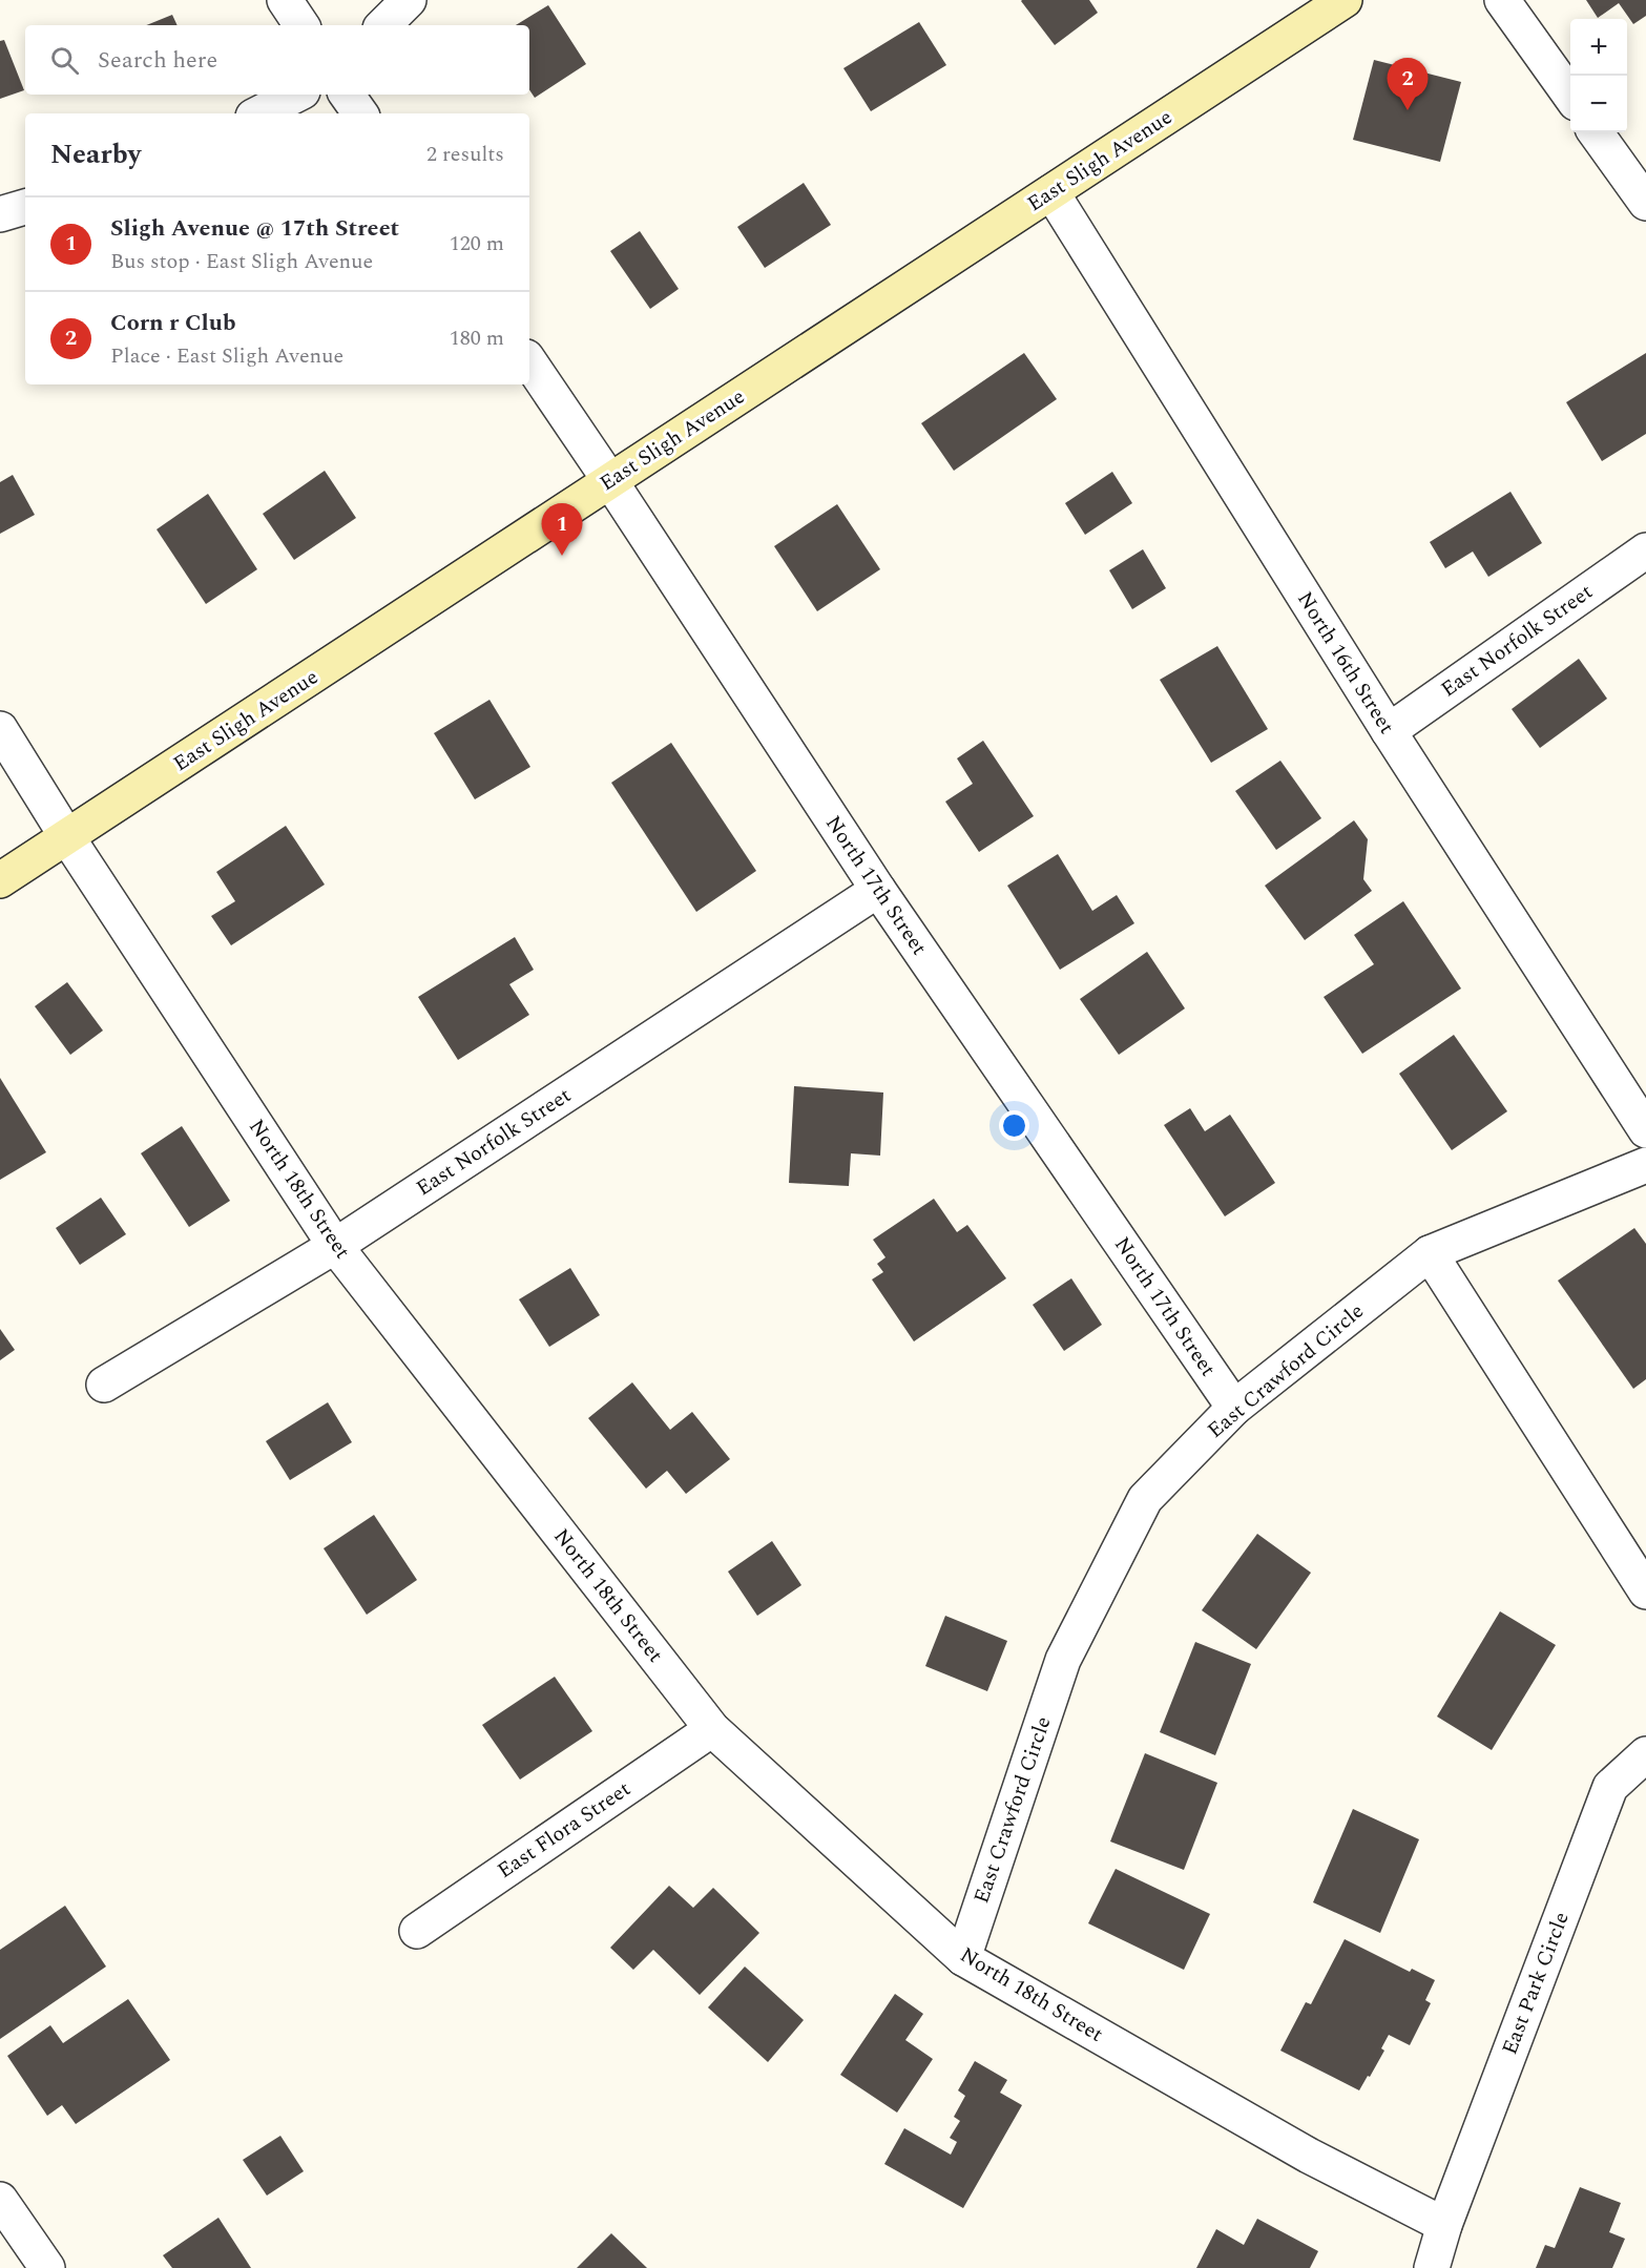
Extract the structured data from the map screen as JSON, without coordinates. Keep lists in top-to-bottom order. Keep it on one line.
{"streets":{"street":["East Sligh Avenue","East Norfolk Street","North 16th Street","North 17th Street","North 18th Street","East Crawford Circle","East Flora Street","East Park Circle"]},"crossings":[["East Sligh Avenue","North 16th Street"],["East Sligh Avenue","North 17th Street"],["East Sligh Avenue","North 18th Street"],["East Norfolk Street","North 16th Street"],["East Norfolk Street","North 17th Street"],["East Norfolk Street","North 18th Street"],["North 17th Street","East Crawford Circle"],["North 18th Street","East Crawford Circle"],["North 18th Street","East Flora Street"],["North 18th Street","East Park Circle"]],"page":{"map_buttons":["+","−"],"search":"Search here","pins":["2","1"],"heading":["Nearby","2 results"],"list":[{"mark":"1","name":"Sligh Avenue @ 17th Street","note":"Bus stop · East Sligh Avenue","value":"120 m"},{"mark":"2","name":"Corn r Club","note":"Place · East Sligh Avenue","value":"180 m"}]}}
